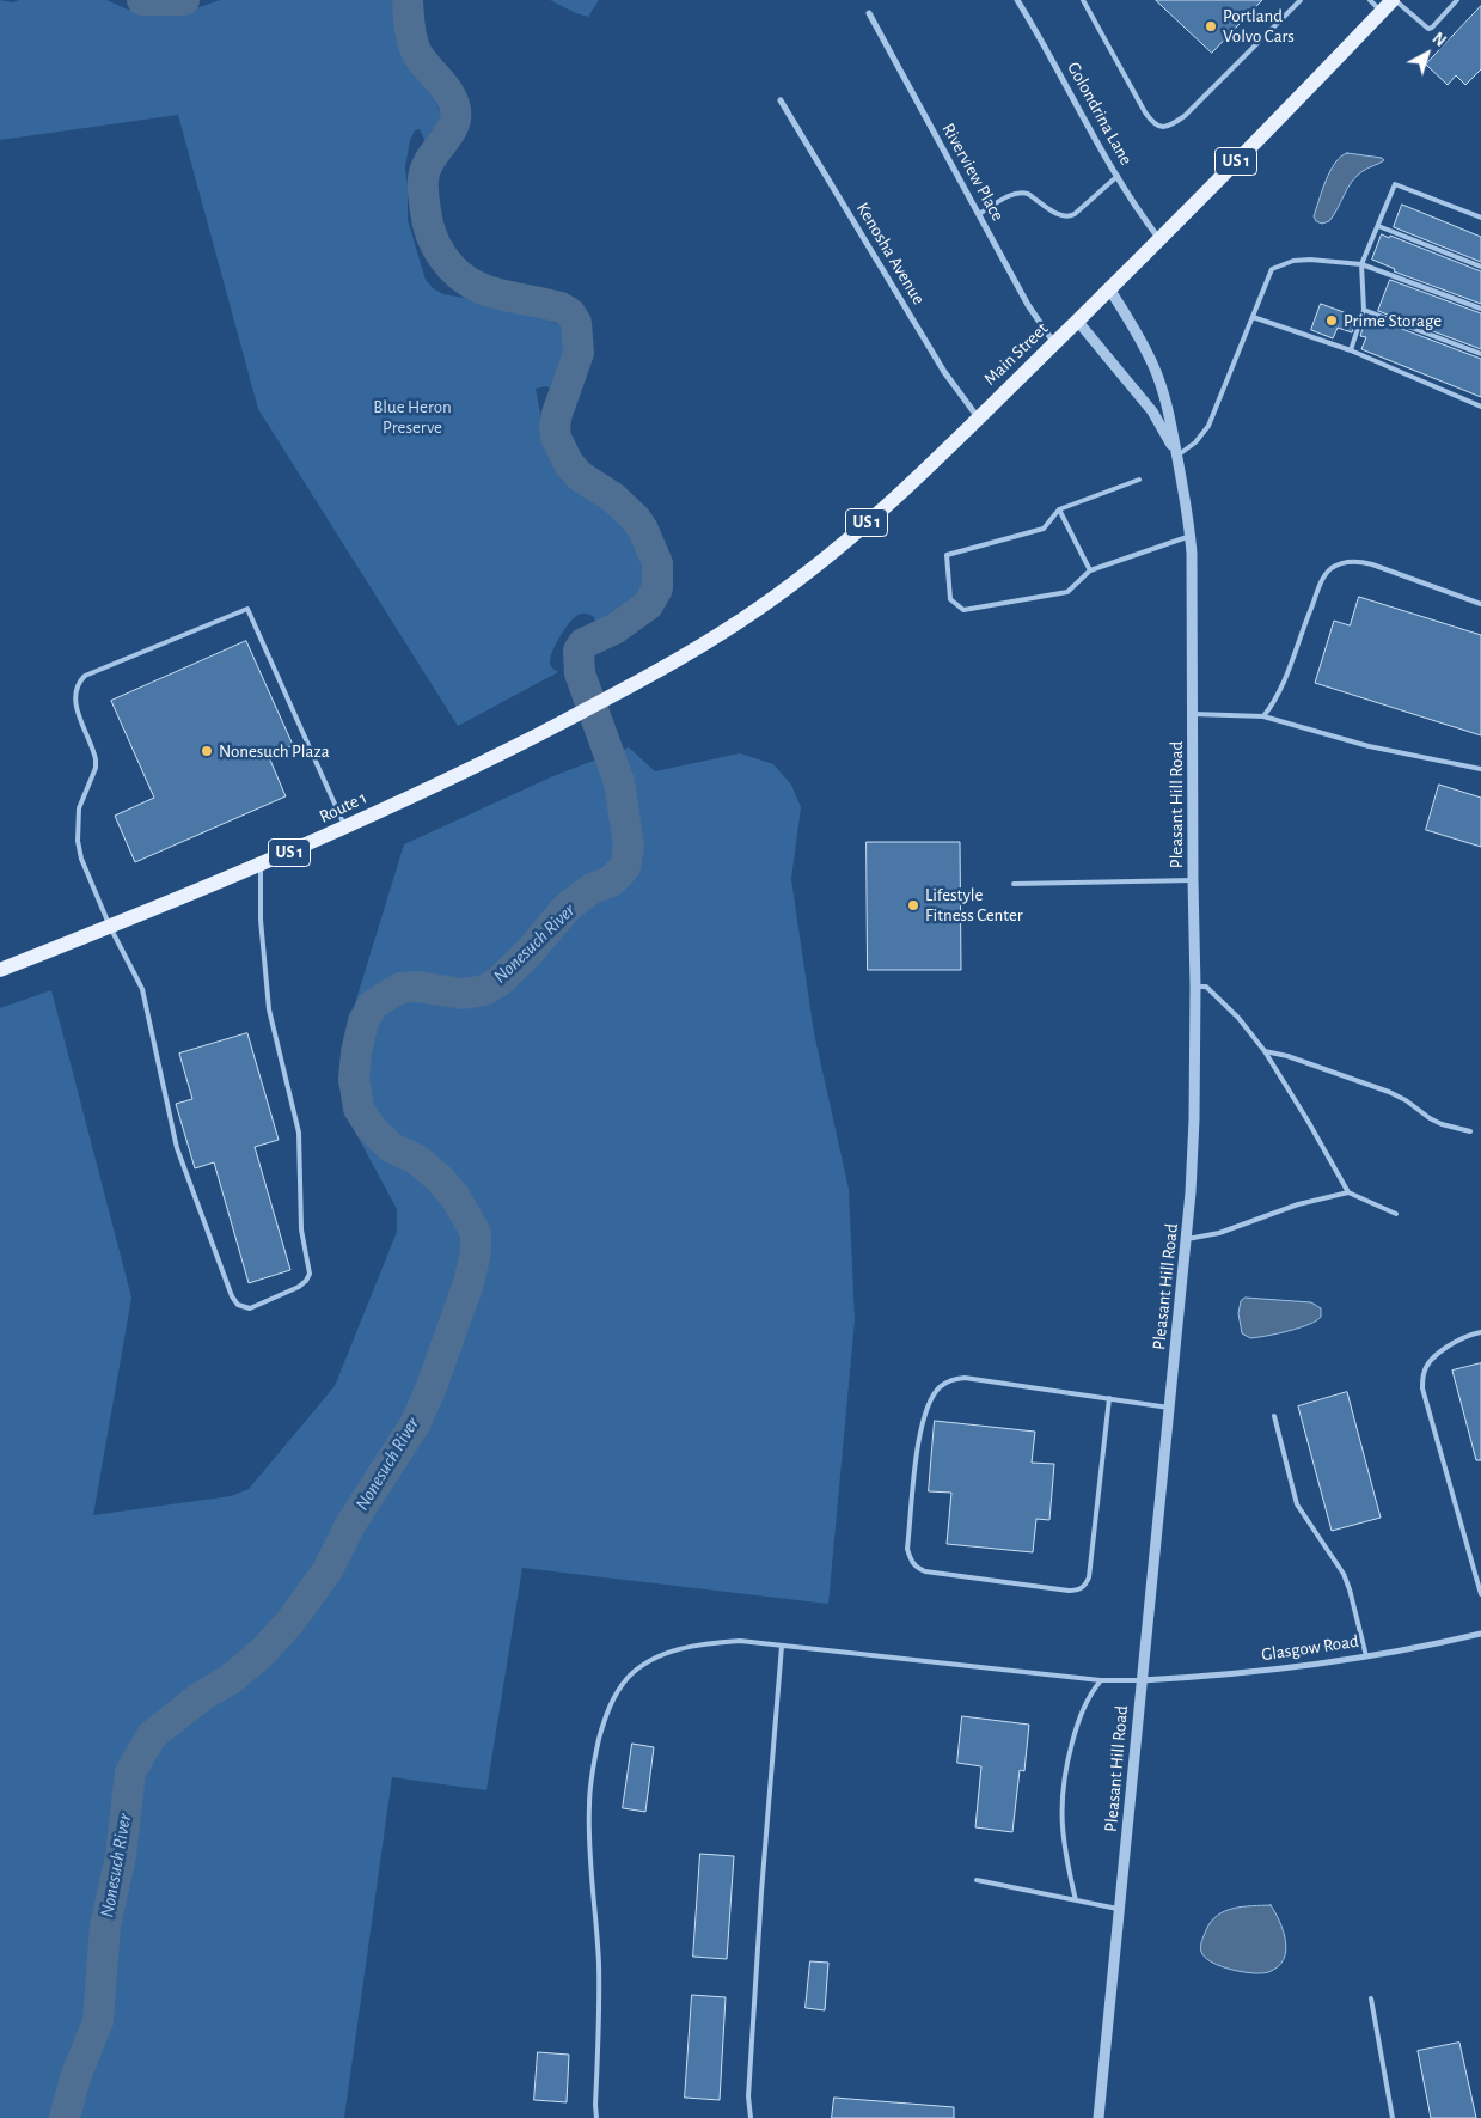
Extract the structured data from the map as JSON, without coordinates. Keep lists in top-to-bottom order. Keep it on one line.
{"streets":{"main road":["US 1","Main Street","Route 1"],"street":["Golondrina Lane","Riverview Place","Kenosha Avenue","Pleasant Hill Road","Glasgow Road"]},"crossings":[["Golondrina Lane","Main Street"],["Riverview Place","Main Street"],["Kenosha Avenue","Main Street"],["Main Street","Pleasant Hill Road"],["Main Street","Route 1"],["Pleasant Hill Road","Glasgow Road"]],"water":["Nonesuch River"],"parks":["Blue Heron Preserve"],"places":["Portland Volvo Cars","Prime Storage","Nonesuch Plaza","Lifestyle Fitness Center"],"north":"top right"}
